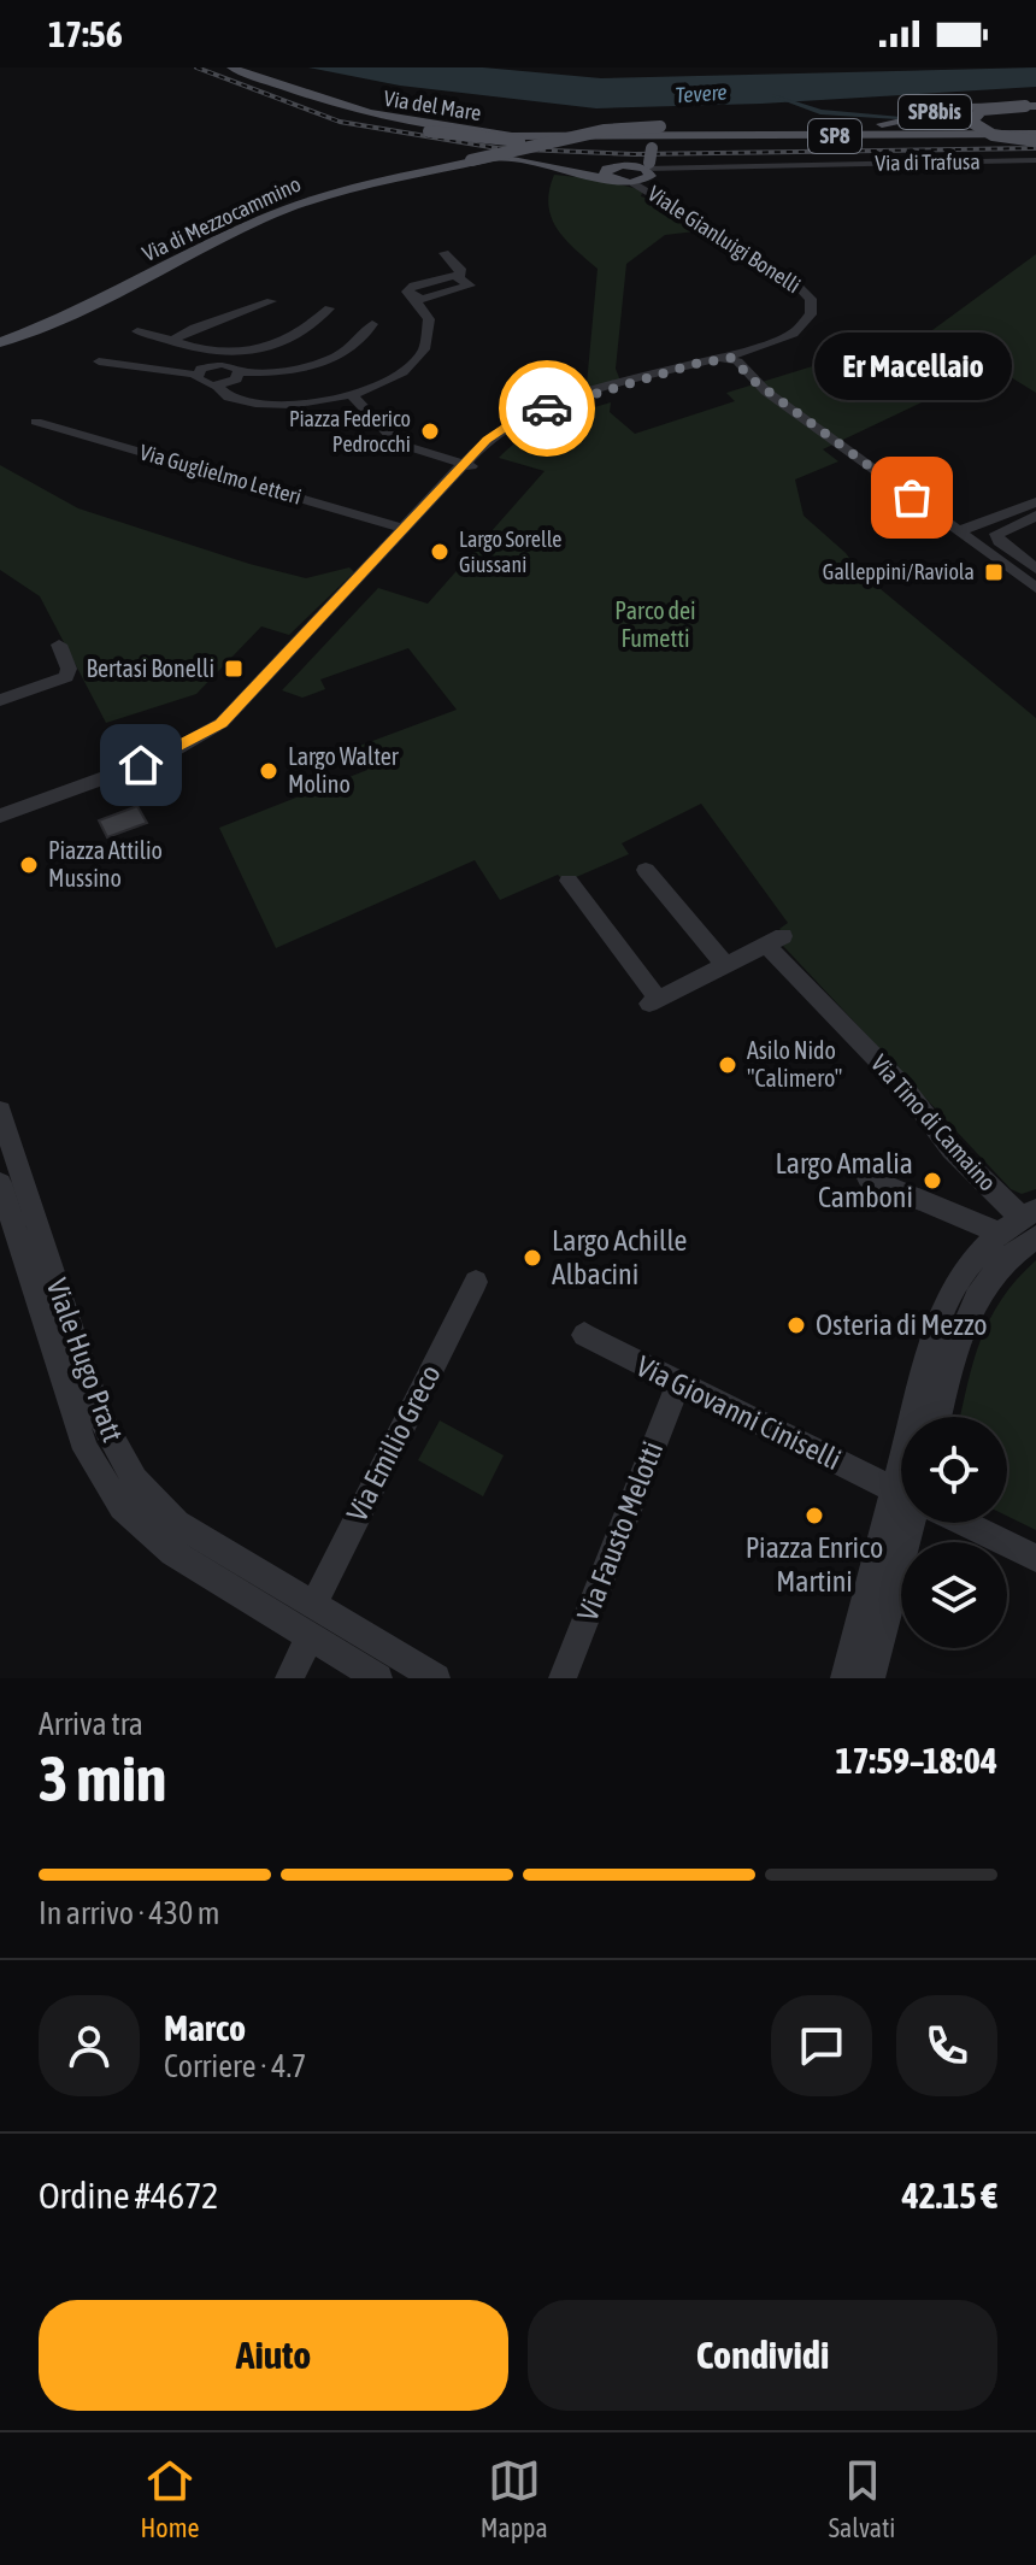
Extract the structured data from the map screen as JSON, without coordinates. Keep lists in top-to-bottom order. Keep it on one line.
{"streets":{"main road":["Via del Mare","SP8bis","SP8","Via di Mezzocammino"],"street":["Via di Trafusa","Viale Gianluigi Bonelli","Via Guglielmo Letteri","Via Tino di Camaino","Viale Hugo Pratt","Via Giovanni Ciniselli","Via Emilio Greco","Via Fausto Melotti"]},"crossings":[["Via del Mare","SP8bis"],["Via di Trafusa","Via di Mezzocammino"],["Via di Trafusa","Viale Gianluigi Bonelli"],["Via di Mezzocammino","Viale Gianluigi Bonelli"],["Viale Gianluigi Bonelli","Via Guglielmo Letteri"],["Viale Hugo Pratt","Via Emilio Greco"],["Via Giovanni Ciniselli","Via Fausto Melotti"]],"water":["Tevere"],"parks":["Parco dei Fumetti"],"places":{"other":["Piazza Federico Pedrocchi","Er Macellaio","Largo Sorelle Giussani","Largo Walter Molino","Piazza Attilio Mussino","Asilo Nido \"Calimero\"","Largo Amalia Camboni","Largo Achille Albacini","Osteria di Mezzo","Piazza Enrico Martini"],"transit":["Galleppini/Raviola","Bertasi Bonelli"]},"page":{"status":"17:56","bubble":"Er Macellaio","heading":["3 min","Arriva tra","17:59–18:04"],"panel":["Marco","Corriere · 4.7","Ordine #4672","42.15 €"],"bar":"In arrivo · 430 m","buttons":["Aiuto","Condividi"],"tabs":["Home","Mappa","Salvati"]}}
